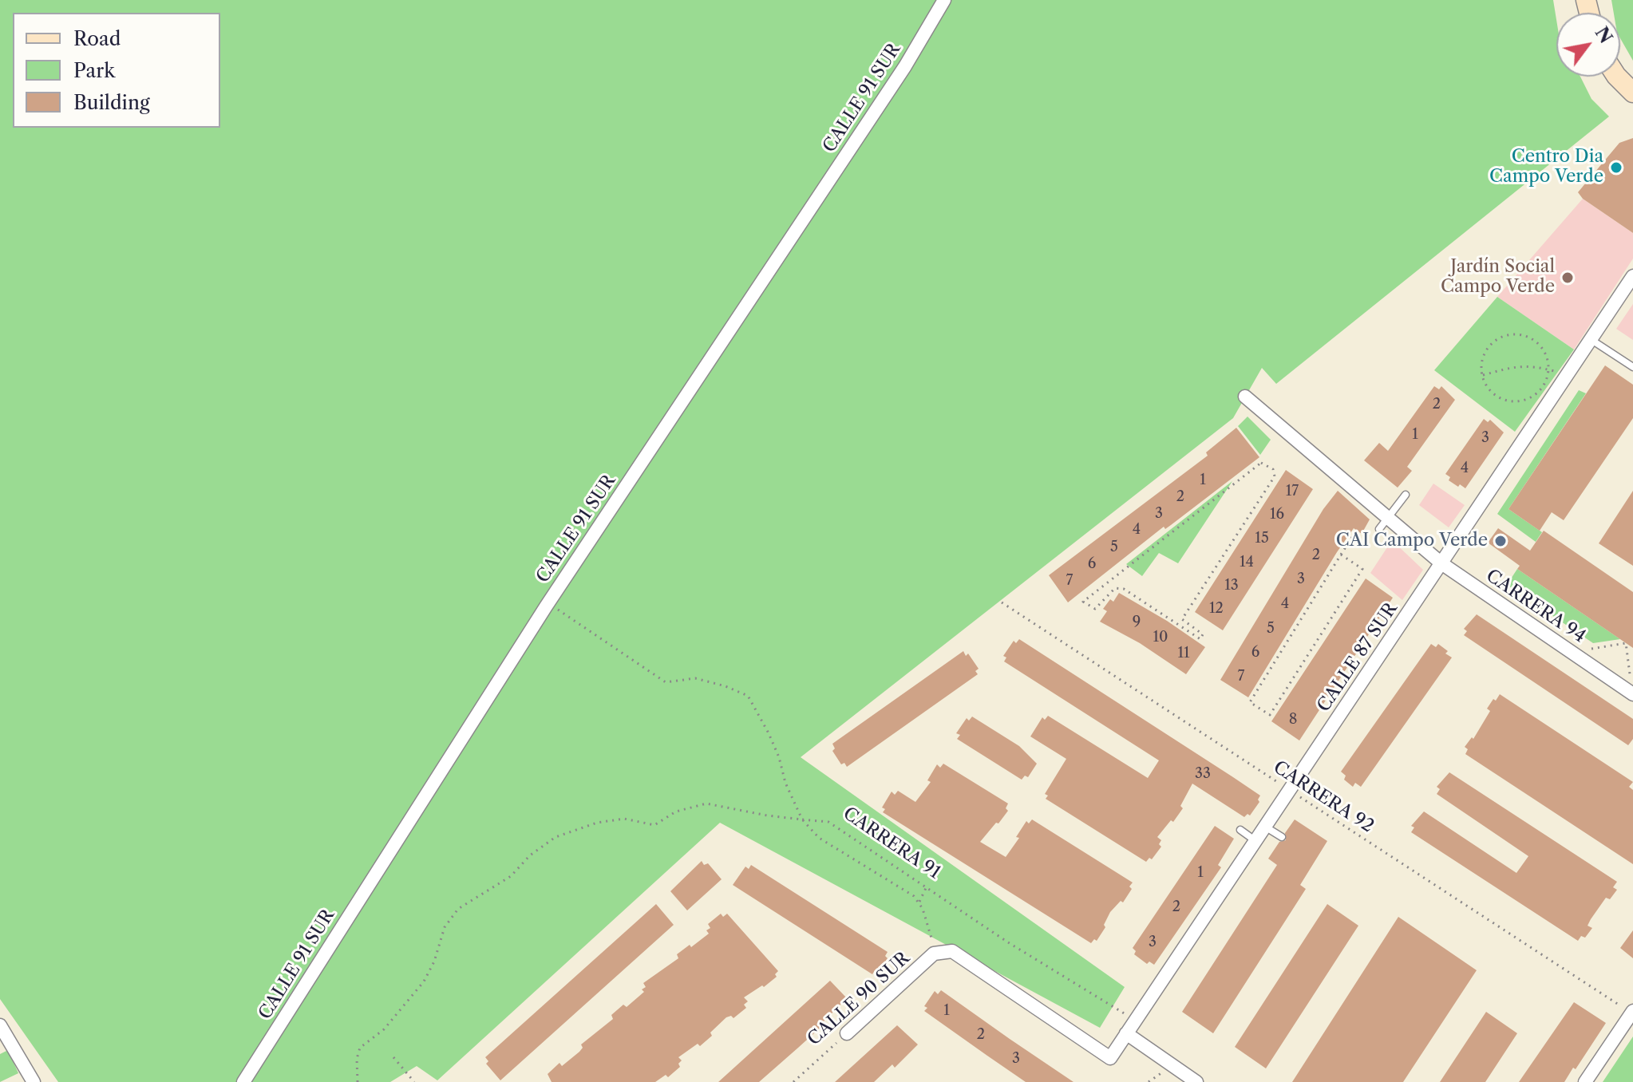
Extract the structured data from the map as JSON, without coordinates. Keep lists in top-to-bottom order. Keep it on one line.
{"streets":{"street":["CALLE 91 SUR","CARRERA 94","CALLE 87 SUR","CALLE 90 SUR"],"path":["CARRERA 92","CARRERA 91"]},"crossings":[["CARRERA 94","CALLE 87 SUR"],["CALLE 87 SUR","CARRERA 92"],["CALLE 87 SUR","CARRERA 91"],["CALLE 87 SUR","CALLE 90 SUR"]],"places":["Centro Dia Campo Verde","Jardín Social Campo Verde","CAI Campo Verde"],"house_numbers":["2","1","3","4","1","17","2","3","16","4","15","5","2","14","6","3","7","13","4","12","9","5","10","6","11","7","8","33","1","2","3","1","2","3"],"legend":["Road","Park","Building"],"north":"top right"}
